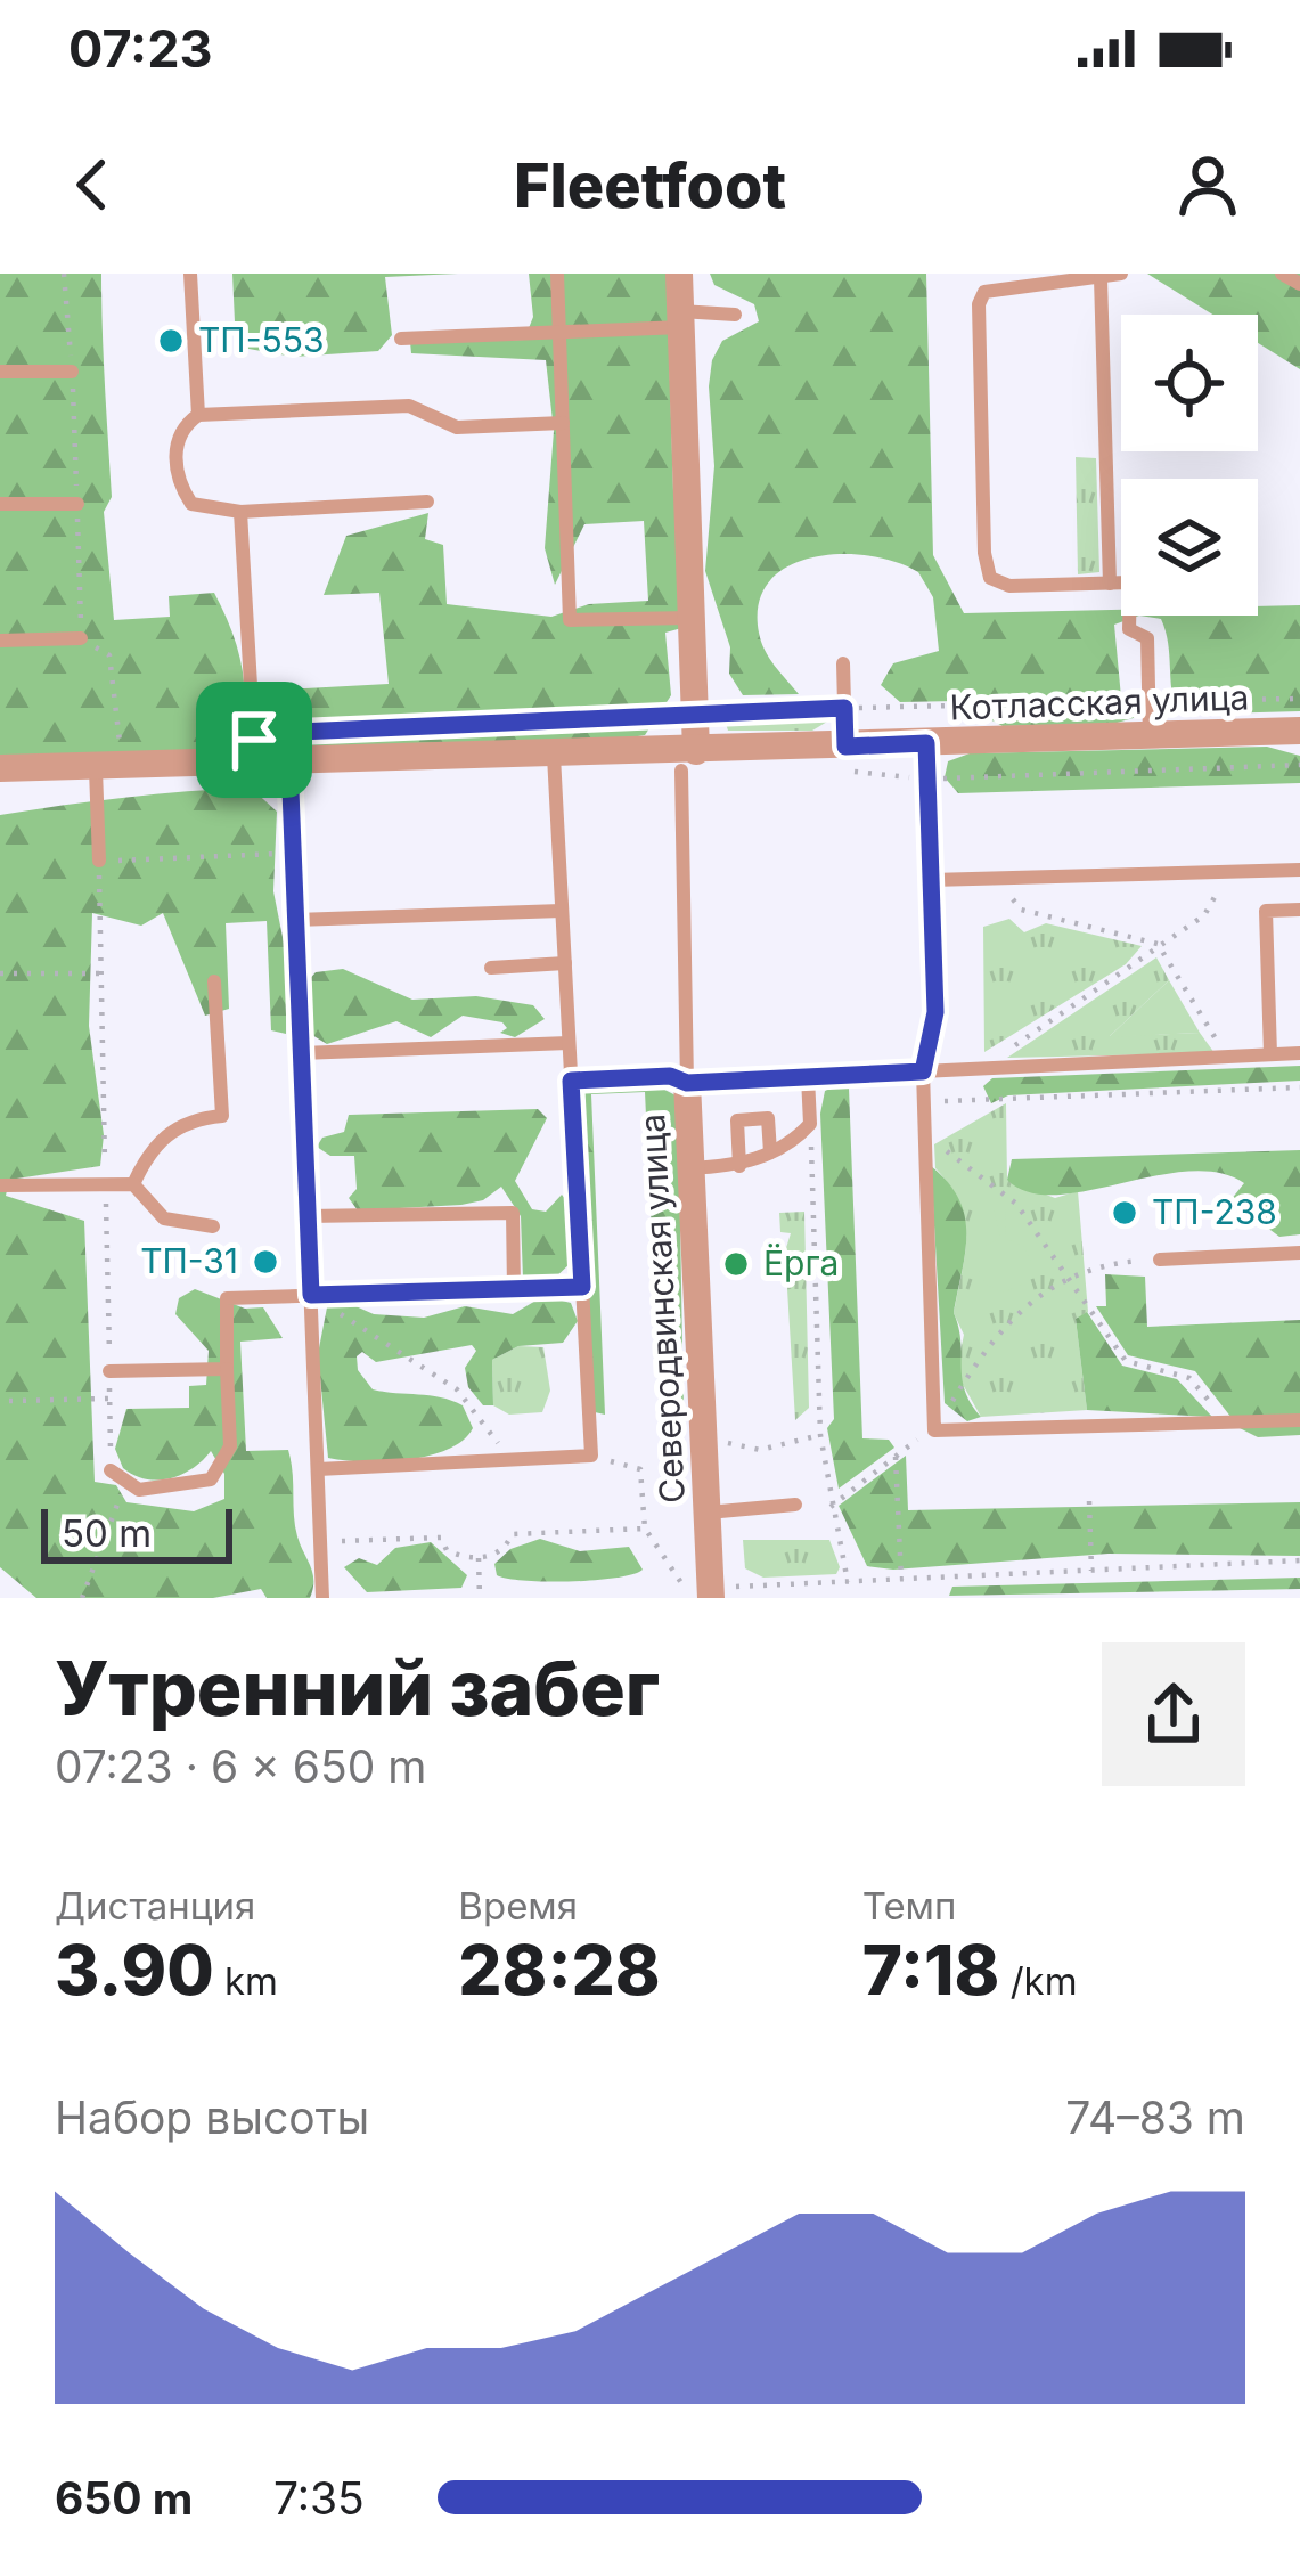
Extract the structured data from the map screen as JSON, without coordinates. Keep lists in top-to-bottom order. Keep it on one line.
{"streets":{"street":["Котласская улица","Северодвинская улица"]},"crossings":[["Котласская улица","Северодвинская улица"]],"places":["ТП-553","ТП-238","ТП-31","Ёрга"],"scale_bar":"50 m","page":{"status":"07:23","header":"Fleetfoot","scale":"50 m","heading":["Утренний забег","07:23 · 6 × 650 m"],"stats":[["Дистанция","3.90 km"],["Время","28:28"],["Темп","7:18 /km"]],"chart":["Набор высоты","74–83 m"],"list":[{"name":"650 m","note":"7:35"}]}}
